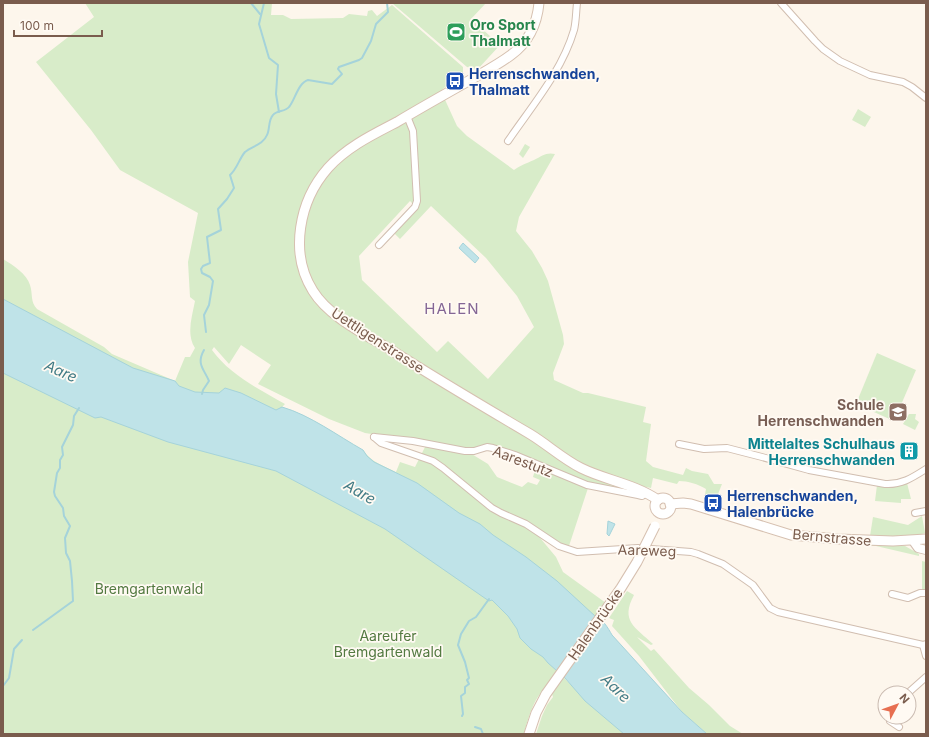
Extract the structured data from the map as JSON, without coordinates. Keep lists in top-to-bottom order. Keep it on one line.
{"streets":{"main road":["Uettligenstrasse","Bernstrasse","Halenbrücke"],"street":["Aarestutz","Aareweg"]},"crossings":[["Uettligenstrasse","Aarestutz"],["Uettligenstrasse","Bernstrasse"],["Uettligenstrasse","Halenbrücke"],["Aarestutz","Aareweg"],["Bernstrasse","Halenbrücke"]],"districts":["HALEN"],"water":["Aare"],"parks":["Bremgartenwald","Aareufer Bremgartenwald"],"places":{"sports":["Oro Sport Thalmatt"],"bus stop":["Herrenschwanden, Thalmatt","Herrenschwanden, Halenbrücke"],"school or university":["Schule Herrenschwanden"],"building":["Mittelaltes Schulhaus Herrenschwanden"]},"scale_bar":"100 m","north":"top right"}
